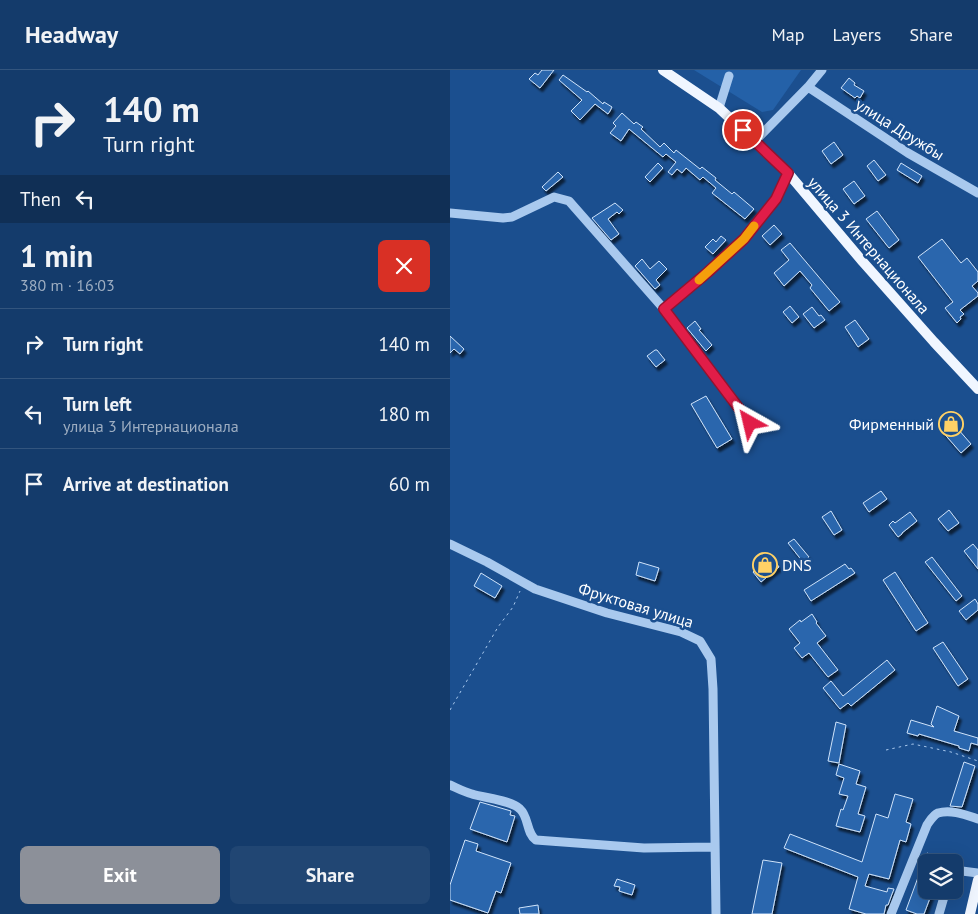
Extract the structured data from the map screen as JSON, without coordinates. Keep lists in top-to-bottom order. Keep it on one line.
{"streets":{"main road":["улица 3 Интернационала"],"street":["улица Дружбы","Фруктовая улица"]},"places":{"shop":["Фирменный","DNS"]},"page":{"header":"Headway","nav":["Map","Layers","Share"],"turn":["140 m","Turn right"],"then":"Then","heading":["1 min","380 m · 16:03"],"list":[{"name":"Turn right","value":"140 m"},{"name":"Turn left","note":"улица 3 Интернационала","value":"180 m"},{"name":"Arrive at destination","value":"60 m"}],"buttons":["Exit","Share"]}}
